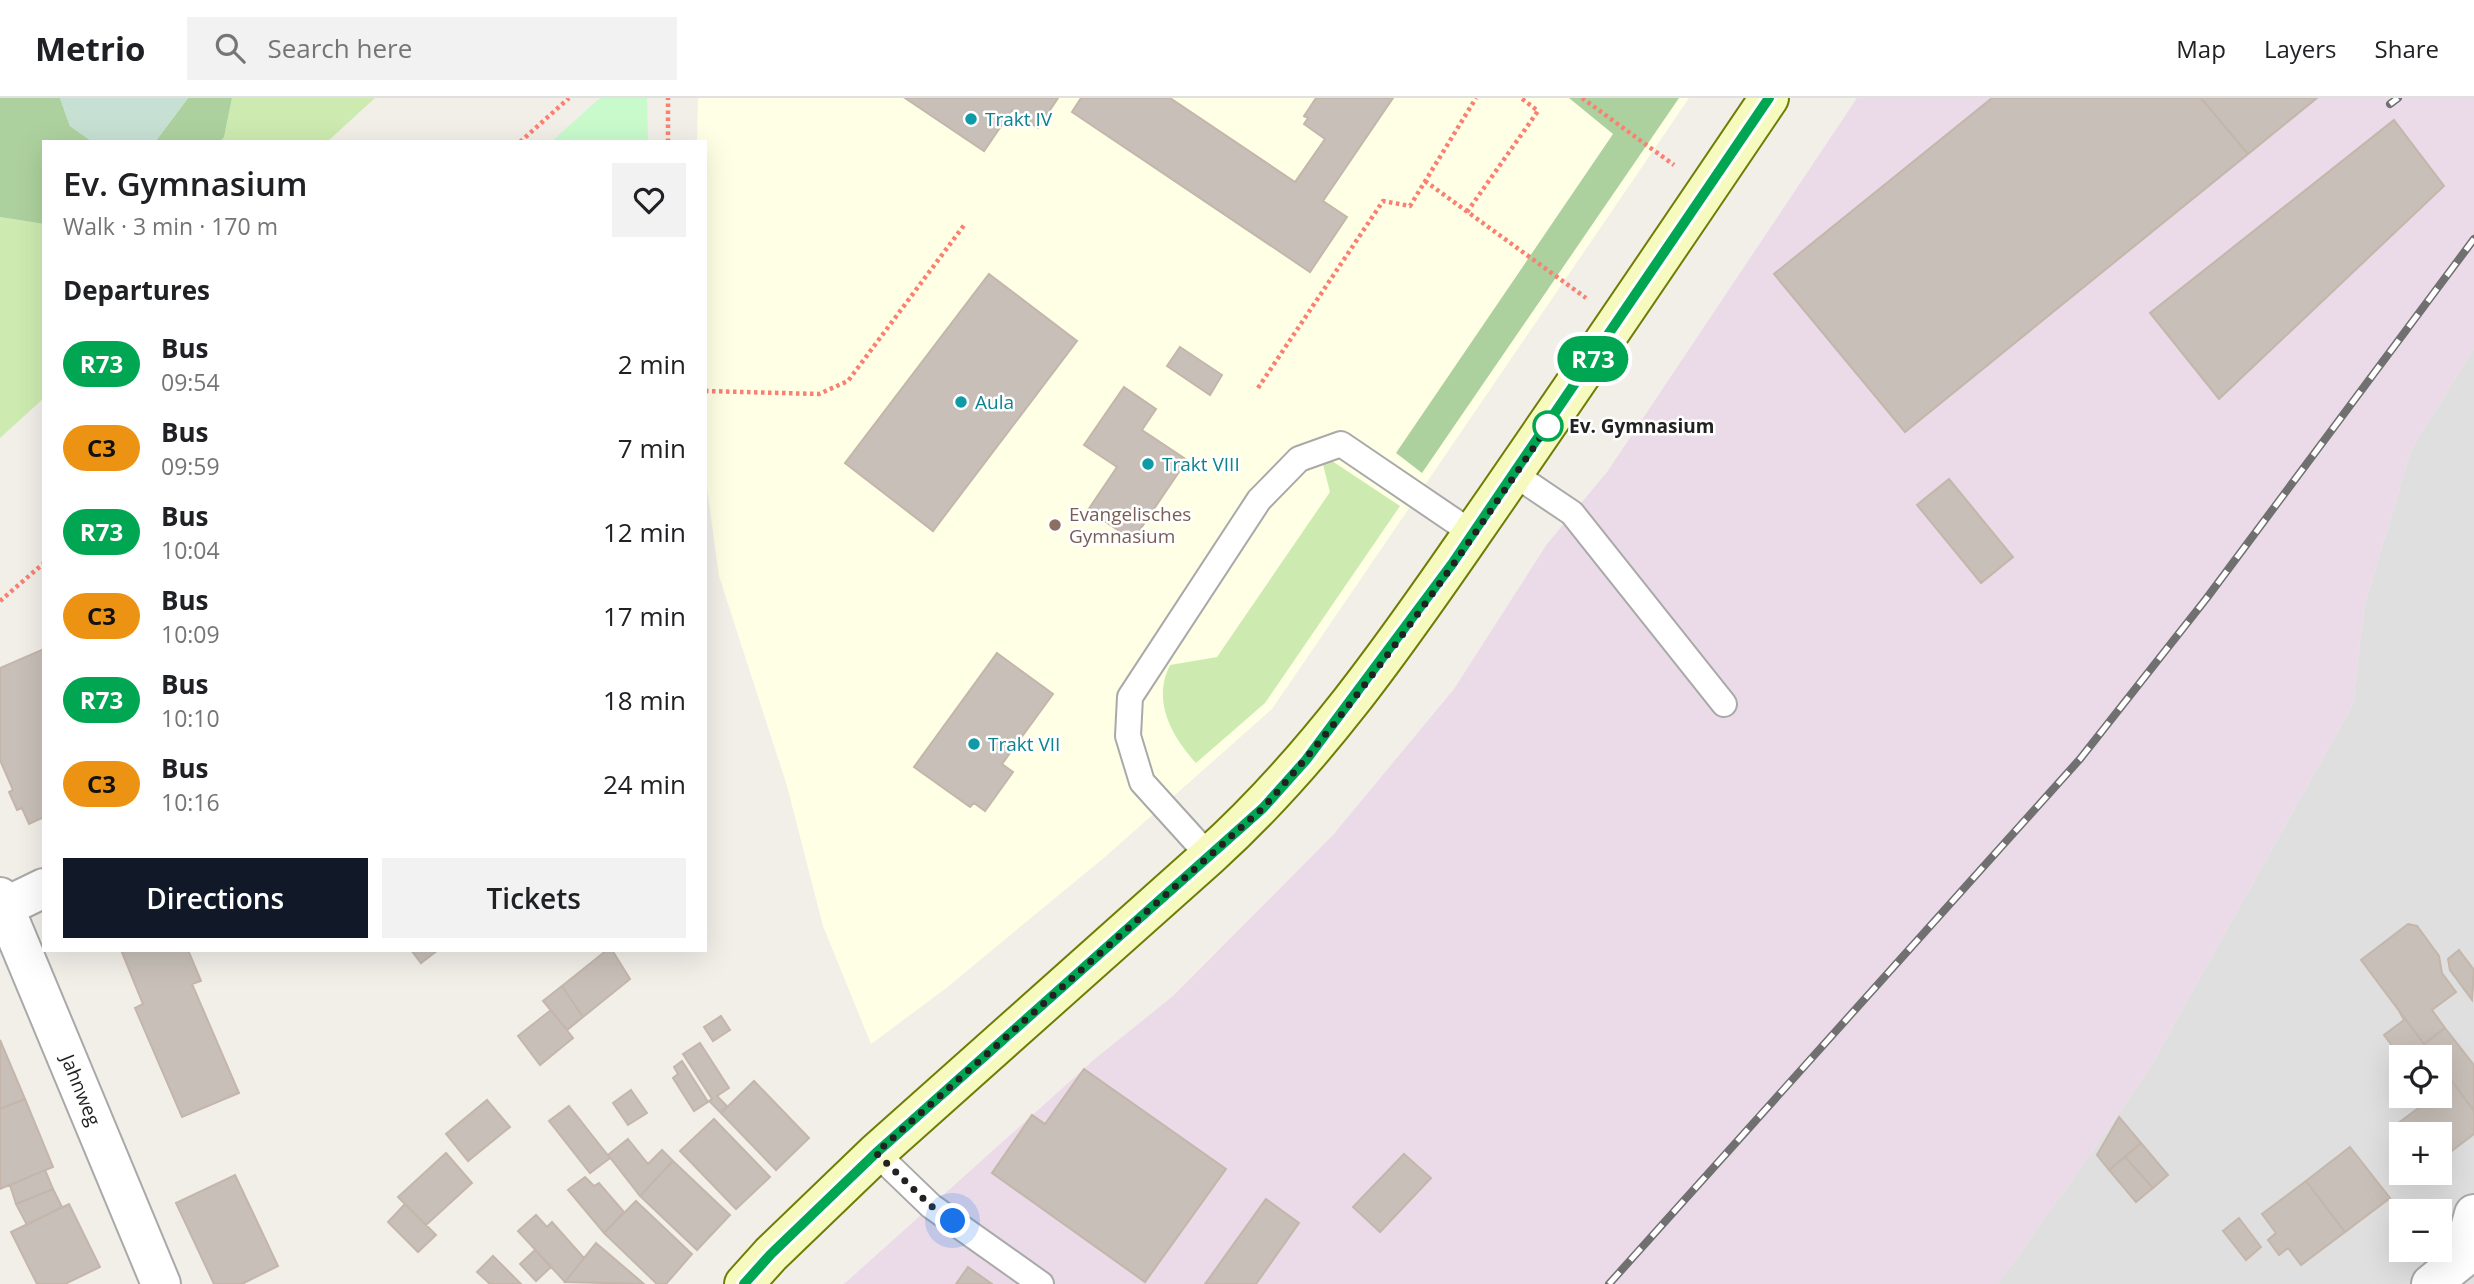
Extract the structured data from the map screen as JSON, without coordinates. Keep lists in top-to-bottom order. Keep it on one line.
{"streets":{"street":["Jahnweg"]},"places":["Trakt IV","Aula","Ev. Gymnasium","Trakt VIII","Evangelisches Gymnasium","Trakt VII"],"lines":["bus line R73"],"page":{"header":"Metrio","search":"Search here","nav":["Map","Layers","Share"],"on_map":"R73","heading":[["Ev. Gymnasium","Walk · 3 min · 170 m"],"Departures"],"list":[{"mark":"R73","name":"Bus","note":"09:54","value":"2 min"},{"mark":"C3","name":"Bus","note":"09:59","value":"7 min"},{"mark":"R73","name":"Bus","note":"10:04","value":"12 min"},{"mark":"C3","name":"Bus","note":"10:09","value":"17 min"},{"mark":"R73","name":"Bus","note":"10:10","value":"18 min"},{"mark":"C3","name":"Bus","note":"10:16","value":"24 min"}],"buttons":["Directions","Tickets"],"map_buttons":["+","−"]}}
